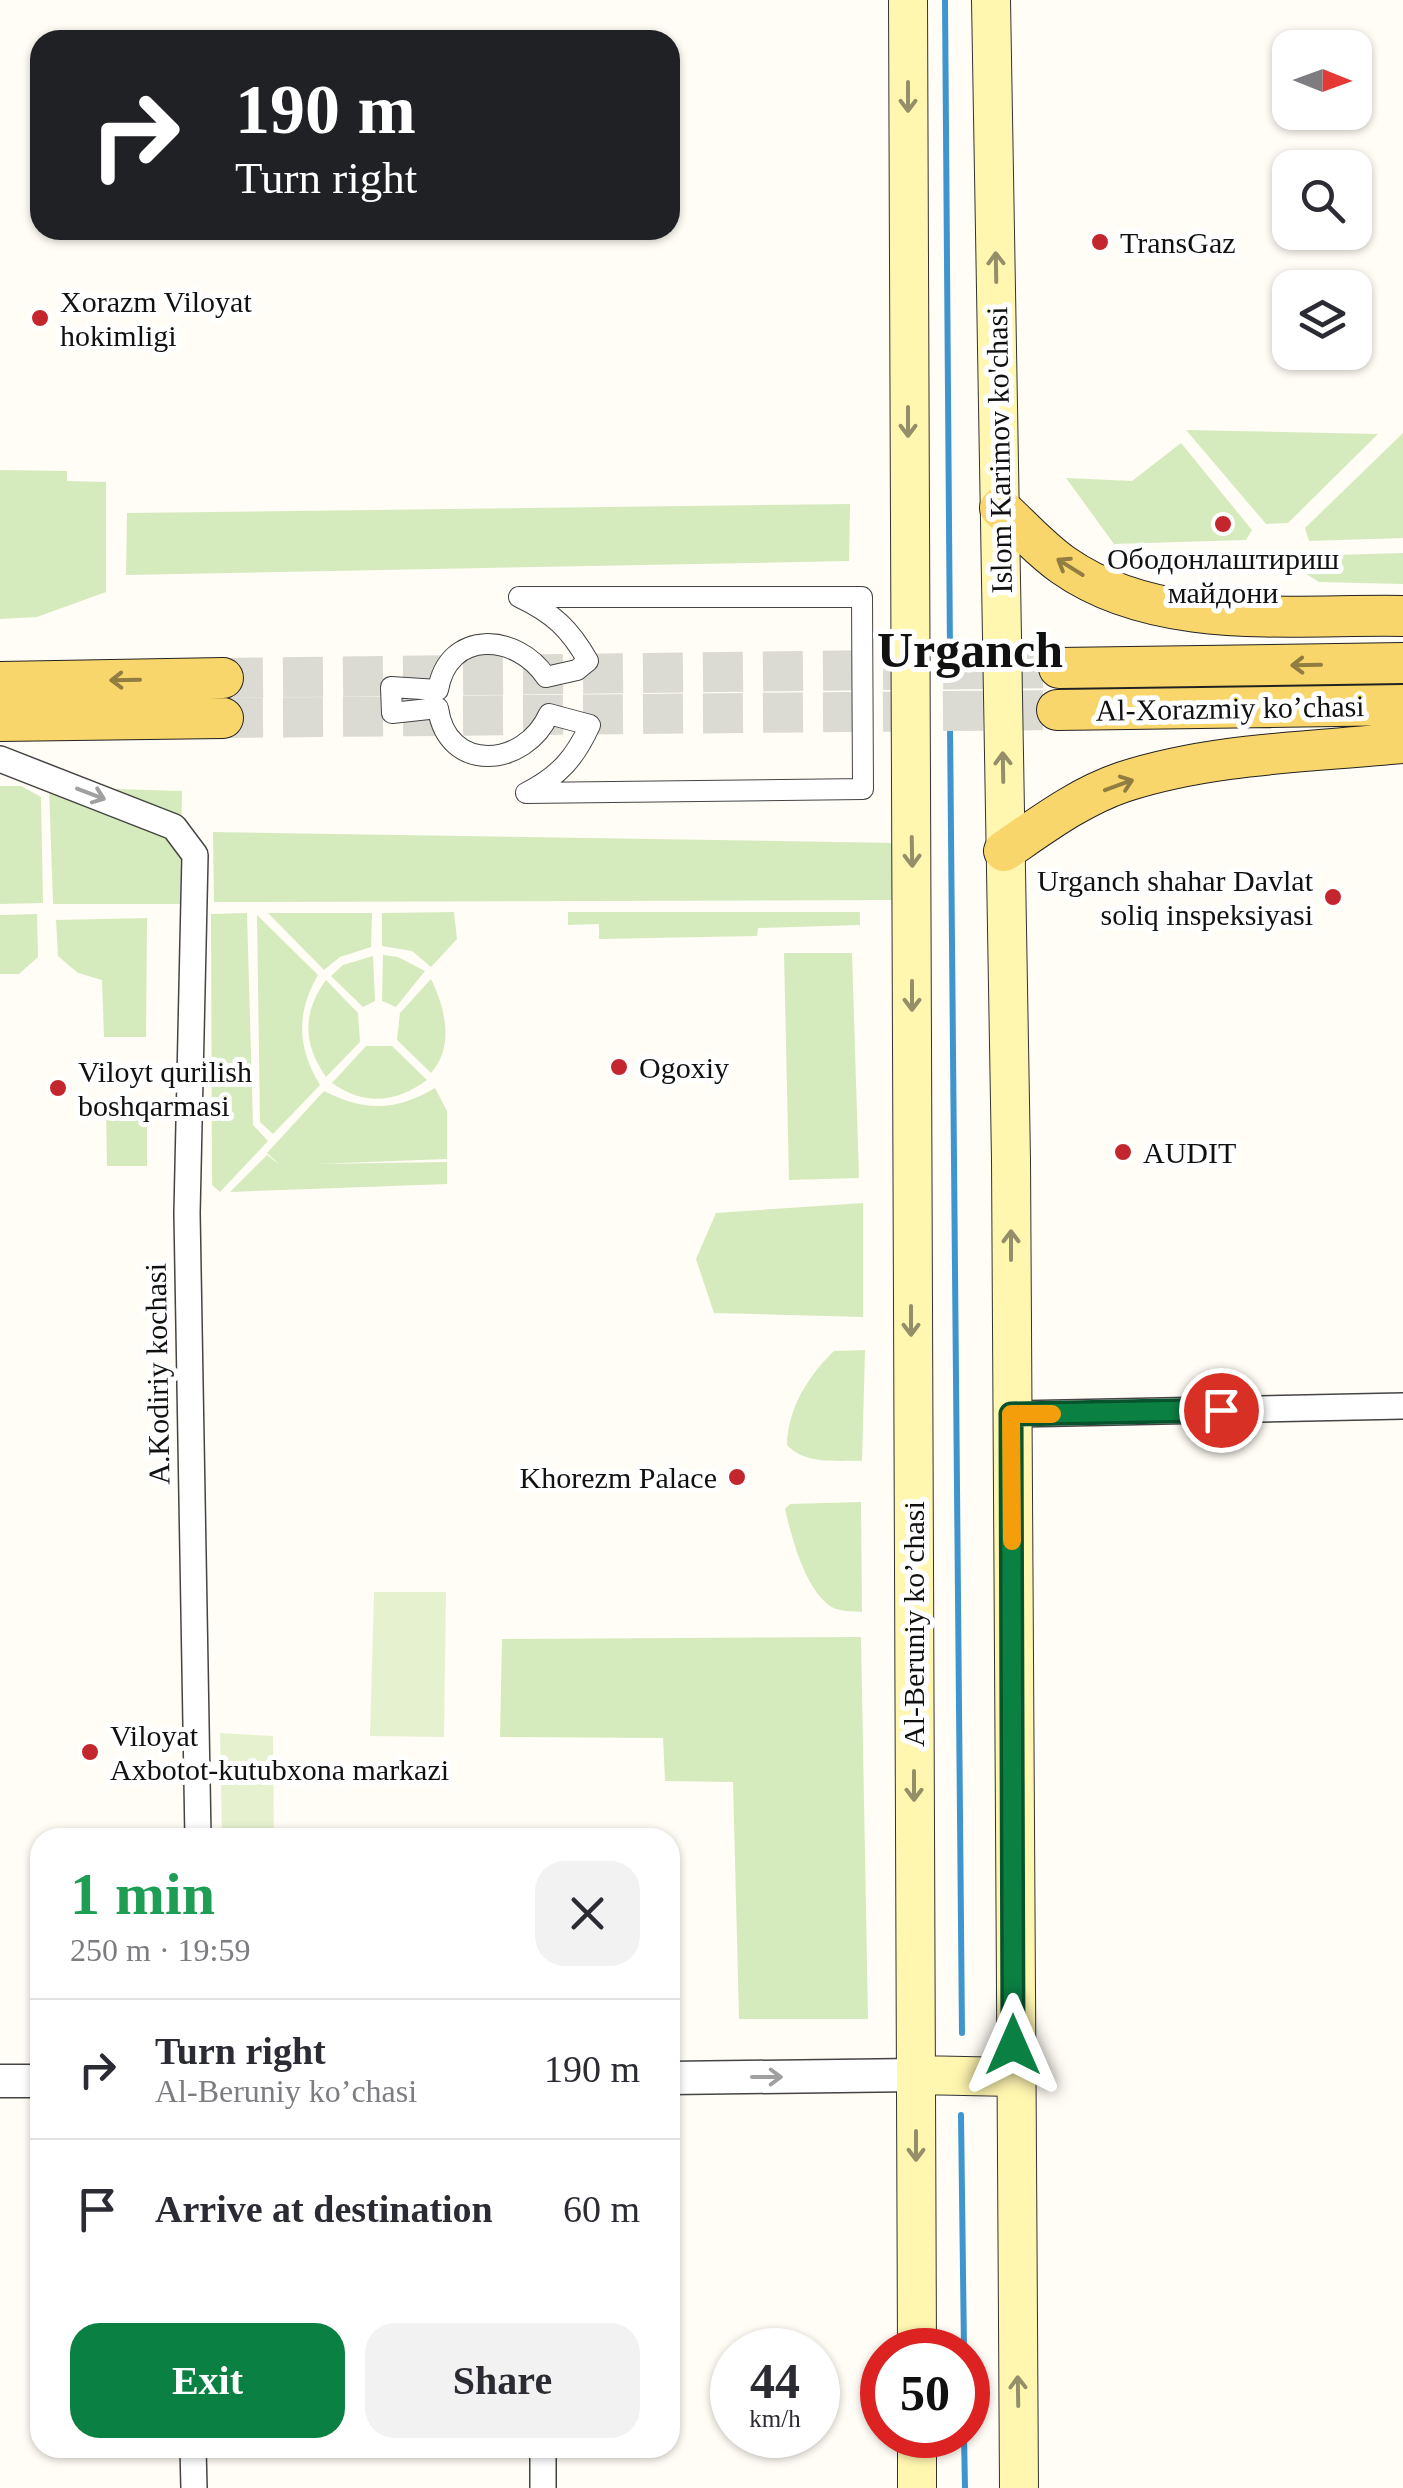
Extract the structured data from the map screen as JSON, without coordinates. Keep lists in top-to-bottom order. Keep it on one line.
{"streets":{"main road":["Islom Karimov ko'chasi","Al-Xorazmiy ko’chasi","Al-Beruniy ko’chasi"],"street":["A.Kodiriy kochasi"]},"one_way":["Islom Karimov ko'chasi","A.Kodiriy kochasi"],"districts":["Urganch"],"places":["TransGaz","Xorazm Viloyat hokimligi","Ободонлаштириш майдони","Urganch shahar Davlat soliq inspeksiyasi","Ogoxiy","Viloyt qurilish boshqarmasi","AUDIT","Khorezm Palace","Viloyat Axbotot-kutubxona markazi"],"north":"right","page":{"turn":["190 m","Turn right"],"heading":["1 min","250 m · 19:59"],"list":[{"name":"Turn right","note":"Al-Beruniy ko’chasi","value":"190 m"},{"name":"Arrive at destination","value":"60 m"}],"buttons":["Exit","Share"],"speed":"44 km/h","limit":"50"}}
